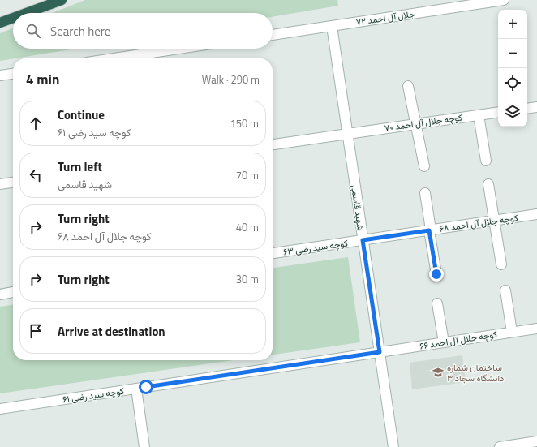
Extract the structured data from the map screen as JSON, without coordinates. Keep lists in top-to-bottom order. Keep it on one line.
{"streets":{"street":["جلال آل احمد ۷۲","کوچه جلال آل احمد ۷۰","شهید قاسمی","کوچه جلال آل احمد ۶۸","کوچه سید رضی ۶۳","کوچه جلال آل احمد ۶۶","کوچه سید رضی ۶۱"]},"crossings":[["جلال آل احمد ۷۲","شهید قاسمی"],["کوچه جلال آل احمد ۷۰","شهید قاسمی"],["شهید قاسمی","کوچه جلال آل احمد ۶۸"],["شهید قاسمی","کوچه سید رضی ۶۳"],["شهید قاسمی","کوچه جلال آل احمد ۶۶"],["شهید قاسمی","کوچه سید رضی ۶۱"],["کوچه جلال آل احمد ۶۸","کوچه سید رضی ۶۳"],["کوچه جلال آل احمد ۶۶","کوچه سید رضی ۶۱"]],"places":{"school or university":["ساختمان شماره ۳ دانشگاه سجاد"]},"page":{"map_buttons":["+","−"],"search":"Search here","heading":["4 min","Walk · 290 m"],"list":[["Continue","کوچه سید رضی ۶۱","150 m"],["Turn left","شهید قاسمی","70 m"],["Turn right","کوچه جلال آل احمد ۶۸","40 m"],["Turn right","30 m"],"Arrive at destination"]}}
